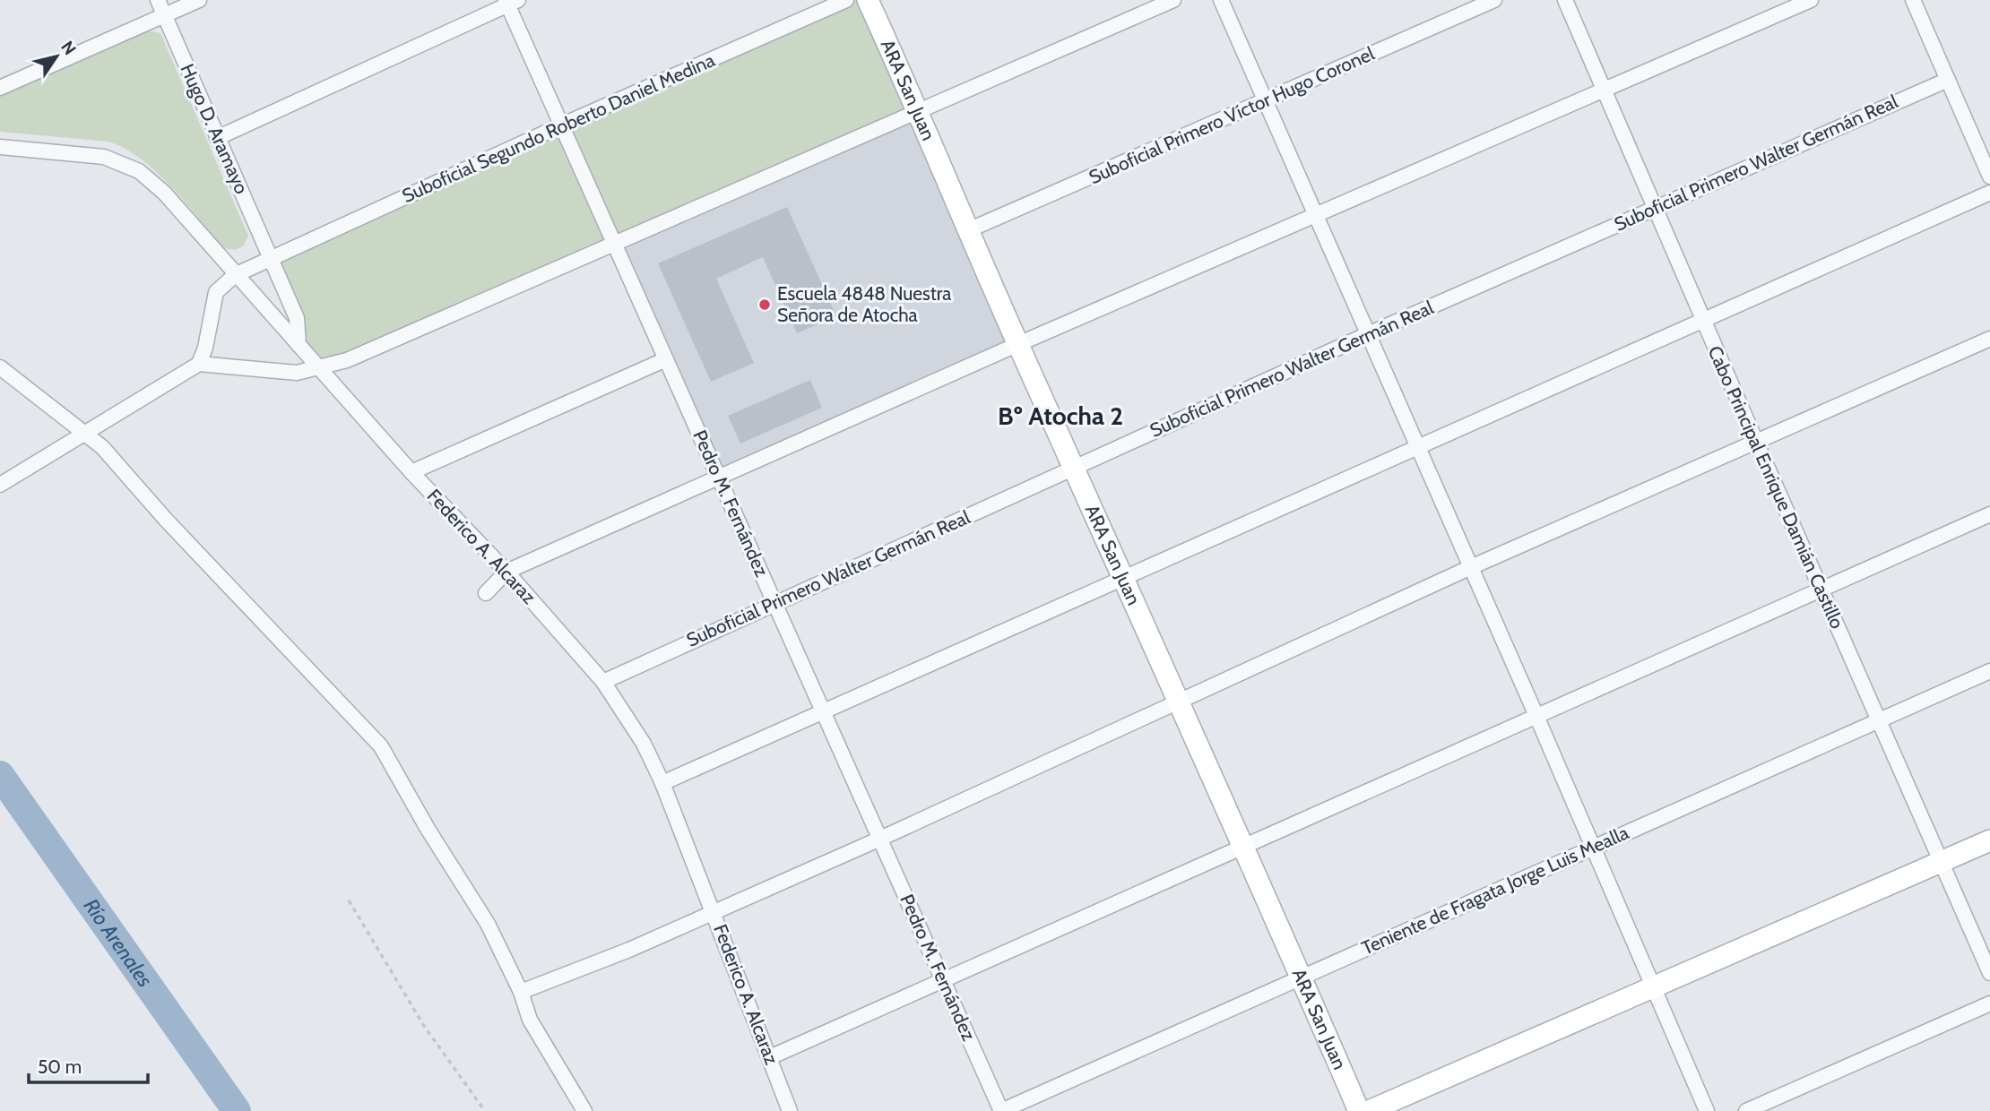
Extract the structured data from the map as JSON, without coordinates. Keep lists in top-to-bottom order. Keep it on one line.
{"streets":{"street":["ARA San Juan","Suboficial Primero Víctor Hugo Coronel","Suboficial Segundo Roberto Daniel Medina","Hugo D. Aramayo","Suboficial Primero Walter Germán Real","Cabo Principal Enrique Damián Castillo","Pedro M. Fernández","Federico A. Alcaraz","Teniente de Fragata Jorge Luis Mealla"]},"crossings":[["ARA San Juan","Suboficial Primero Víctor Hugo Coronel"],["ARA San Juan","Suboficial Primero Walter Germán Real"],["ARA San Juan","Teniente de Fragata Jorge Luis Mealla"],["Suboficial Segundo Roberto Daniel Medina","Hugo D. Aramayo"],["Suboficial Segundo Roberto Daniel Medina","Pedro M. Fernández"],["Suboficial Segundo Roberto Daniel Medina","Federico A. Alcaraz"],["Hugo D. Aramayo","Federico A. Alcaraz"],["Suboficial Primero Walter Germán Real","Cabo Principal Enrique Damián Castillo"],["Suboficial Primero Walter Germán Real","Pedro M. Fernández"],["Suboficial Primero Walter Germán Real","Federico A. Alcaraz"],["Cabo Principal Enrique Damián Castillo","Teniente de Fragata Jorge Luis Mealla"],["Pedro M. Fernández","Teniente de Fragata Jorge Luis Mealla"]],"districts":["Bº Atocha 2"],"water":["Río Arenales"],"places":["Escuela 4848 Nuestra Señora de Atocha"],"scale_bar":"50 m","north":"top right"}
